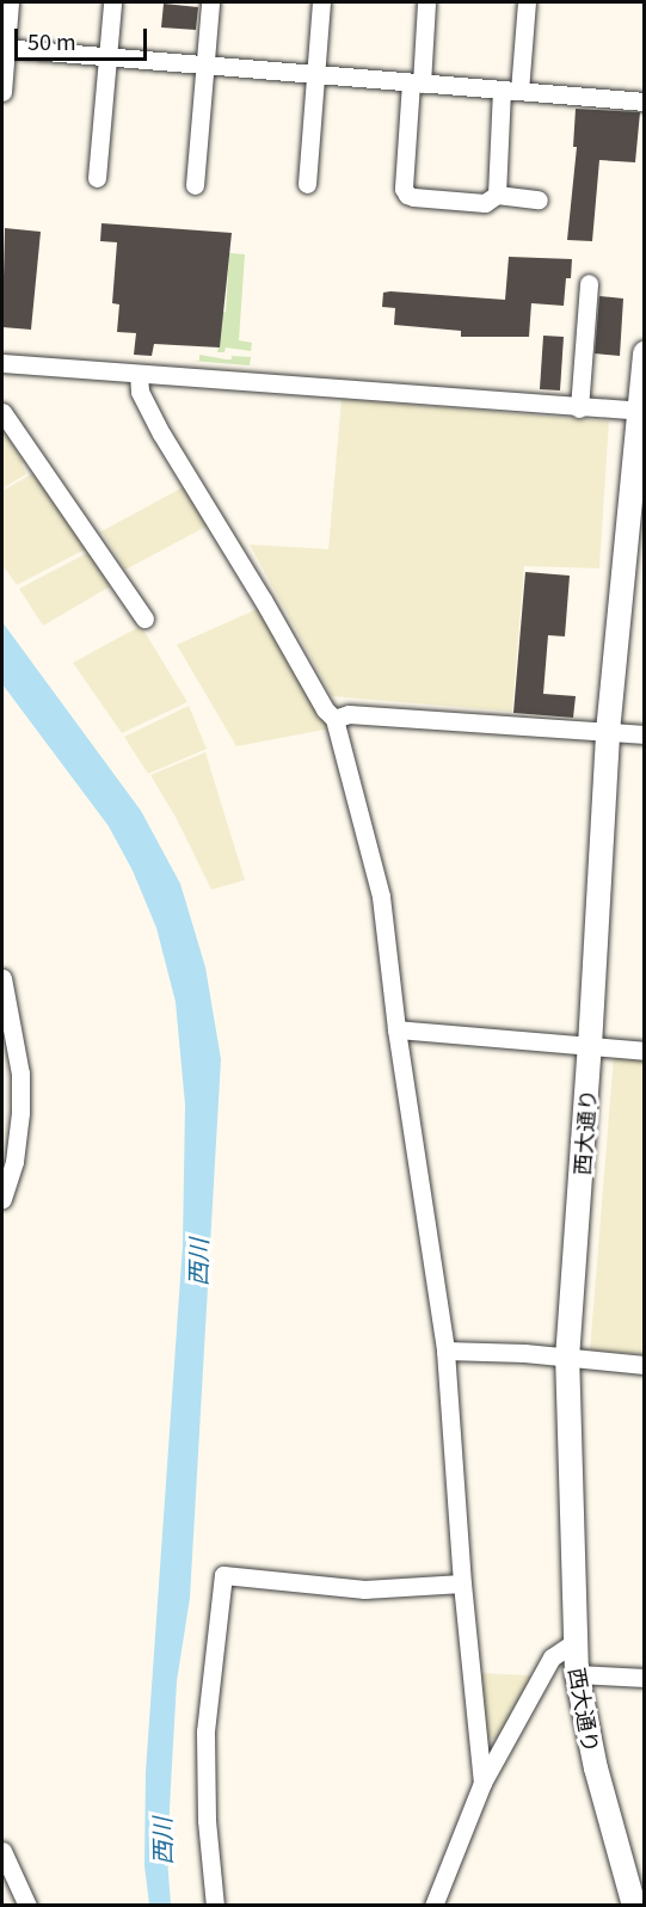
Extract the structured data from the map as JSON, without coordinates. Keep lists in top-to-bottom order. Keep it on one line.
{"streets":{"street":["西大通り"]},"water":["西川"],"scale_bar":"50 m"}
